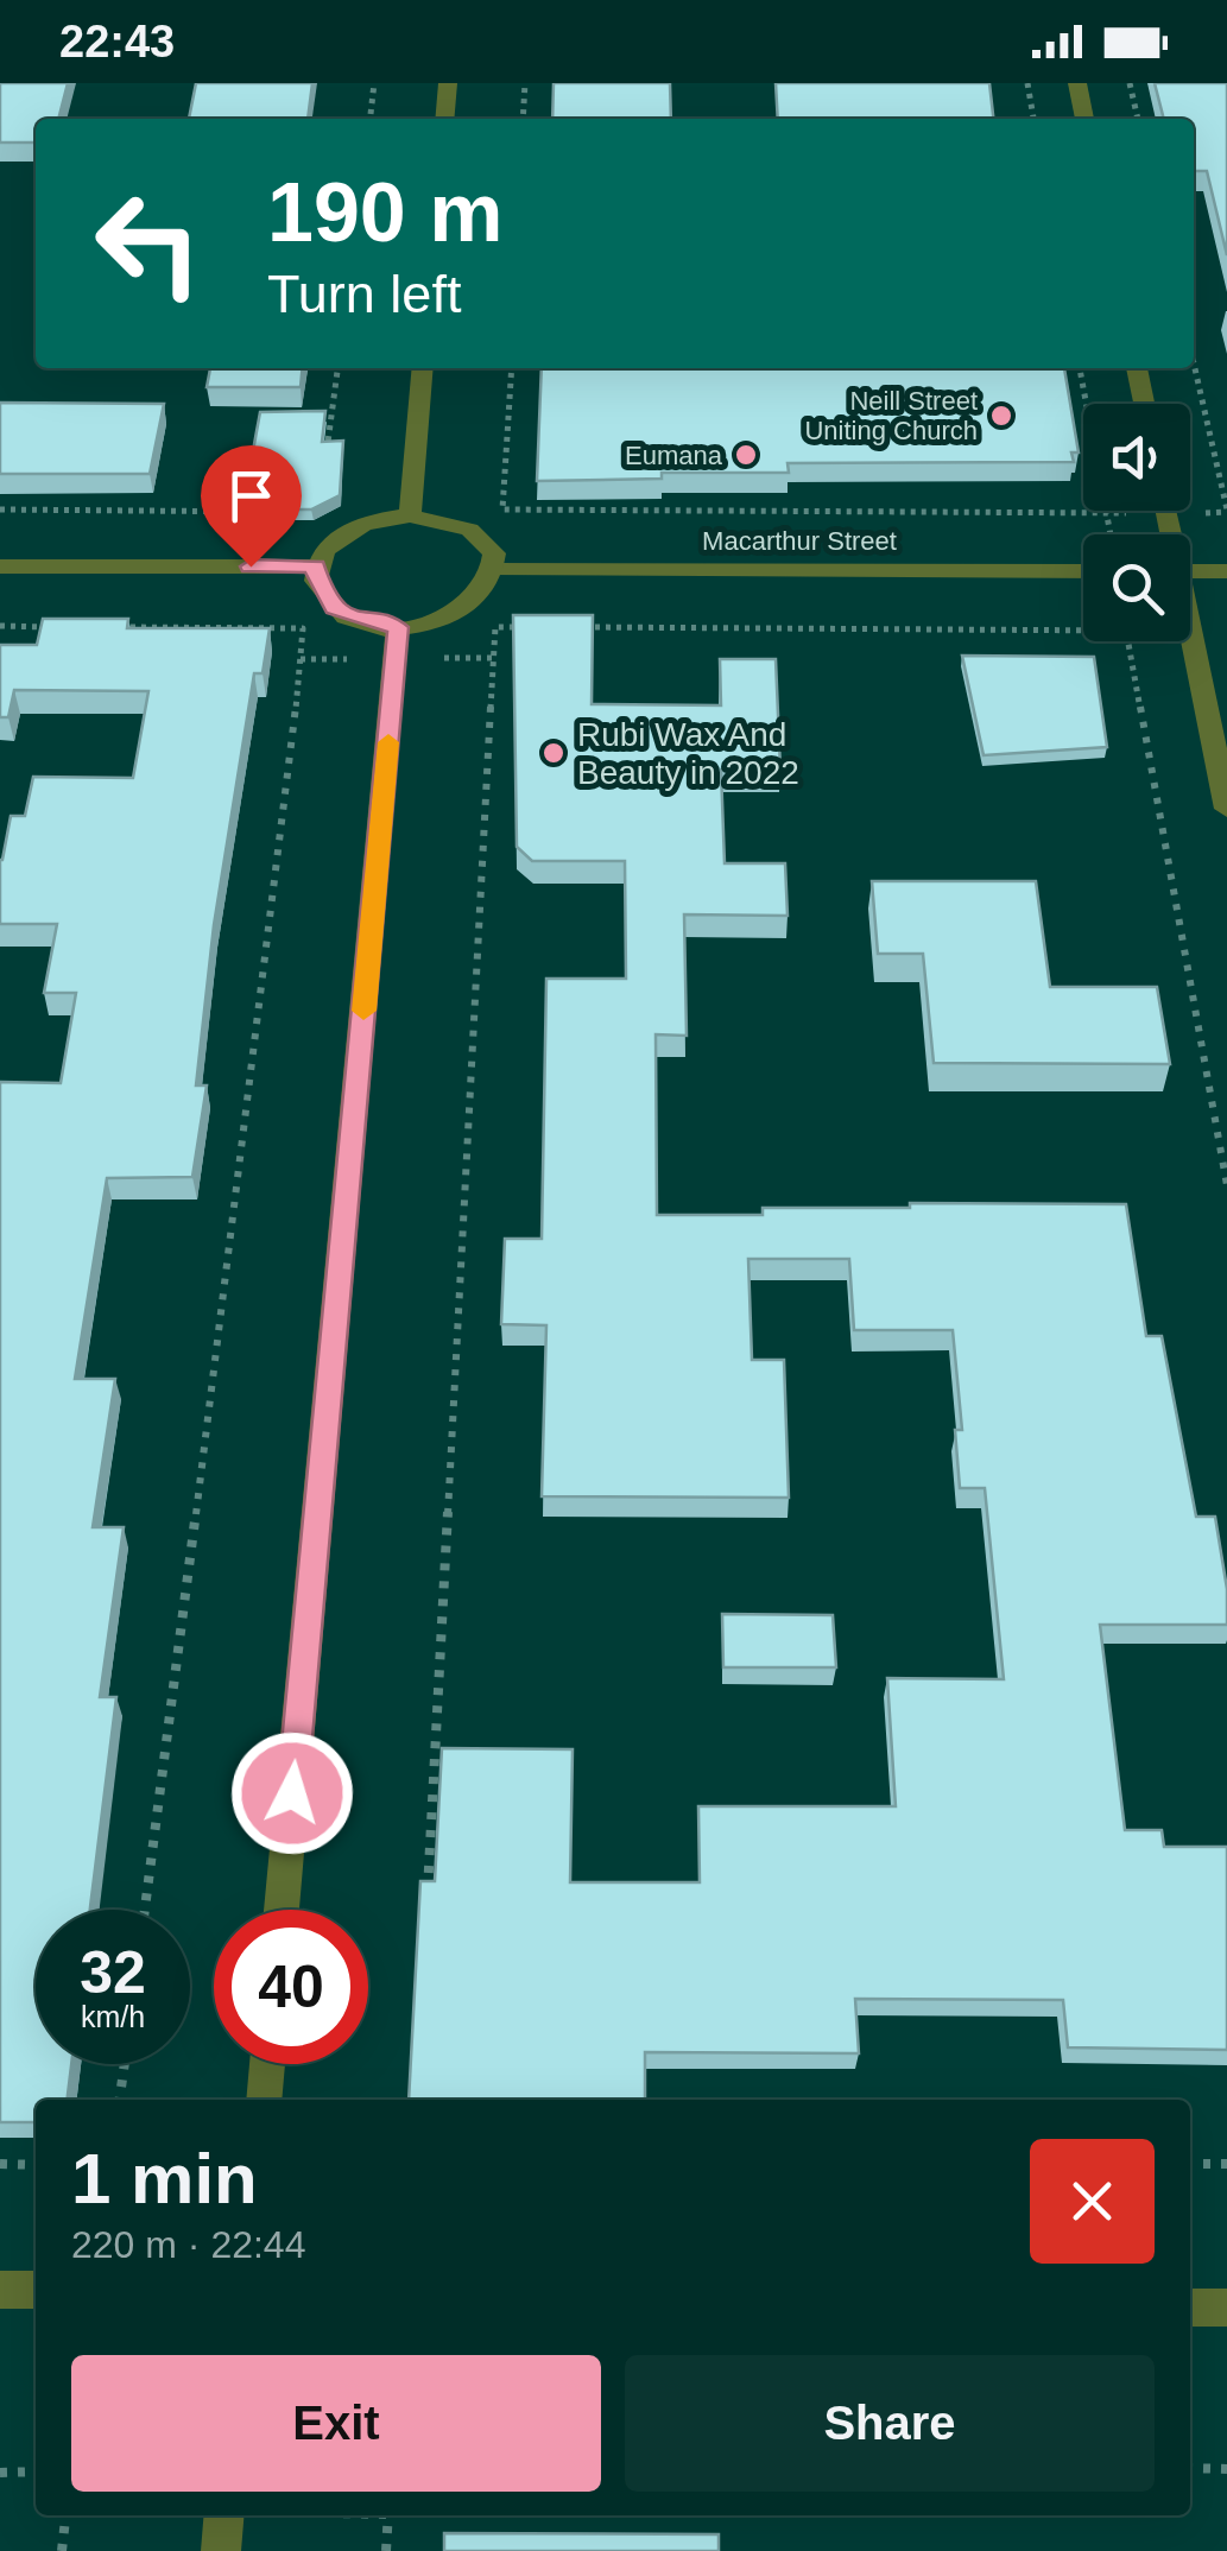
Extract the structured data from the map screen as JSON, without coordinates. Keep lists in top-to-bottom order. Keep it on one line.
{"streets":{"street":["Macarthur Street"]},"places":["Neill Street Uniting Church","Eumana","Rubi Wax And Beauty in 2022"],"page":{"status":"22:43","turn":["190 m","Turn left"],"speed":"32 km/h","limit":"40","heading":["1 min","220 m · 22:44"],"buttons":["Exit","Share"]}}
